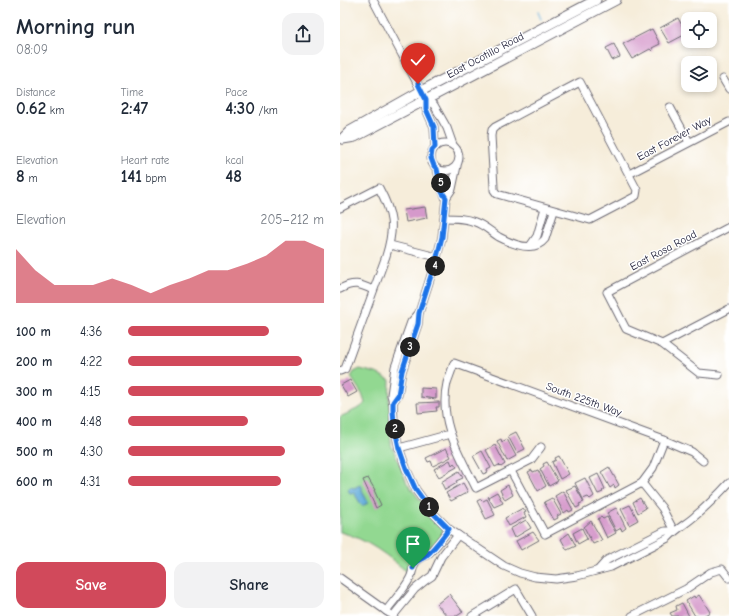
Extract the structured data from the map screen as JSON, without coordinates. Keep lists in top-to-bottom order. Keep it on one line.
{"streets":{"main road":["East Ocotillo Road"],"street":["East Forever Way","East Rosa Road","South 225th Way"]},"page":{"heading":["Morning run","08:09"],"stats":[["Distance","0.62 km"],["Time","2:47"],["Pace","4:30 /km"],["Elevation","8 m"],["Heart rate","141 bpm"],["kcal","48"]],"pins":["5","4","3","2","1"],"chart":["Elevation","205–212 m"],"list":[{"name":"100 m","note":"4:36"},{"name":"200 m","note":"4:22"},{"name":"300 m","note":"4:15"},{"name":"400 m","note":"4:48"},{"name":"500 m","note":"4:30"},{"name":"600 m","note":"4:31"}],"buttons":["Save","Share"]}}
